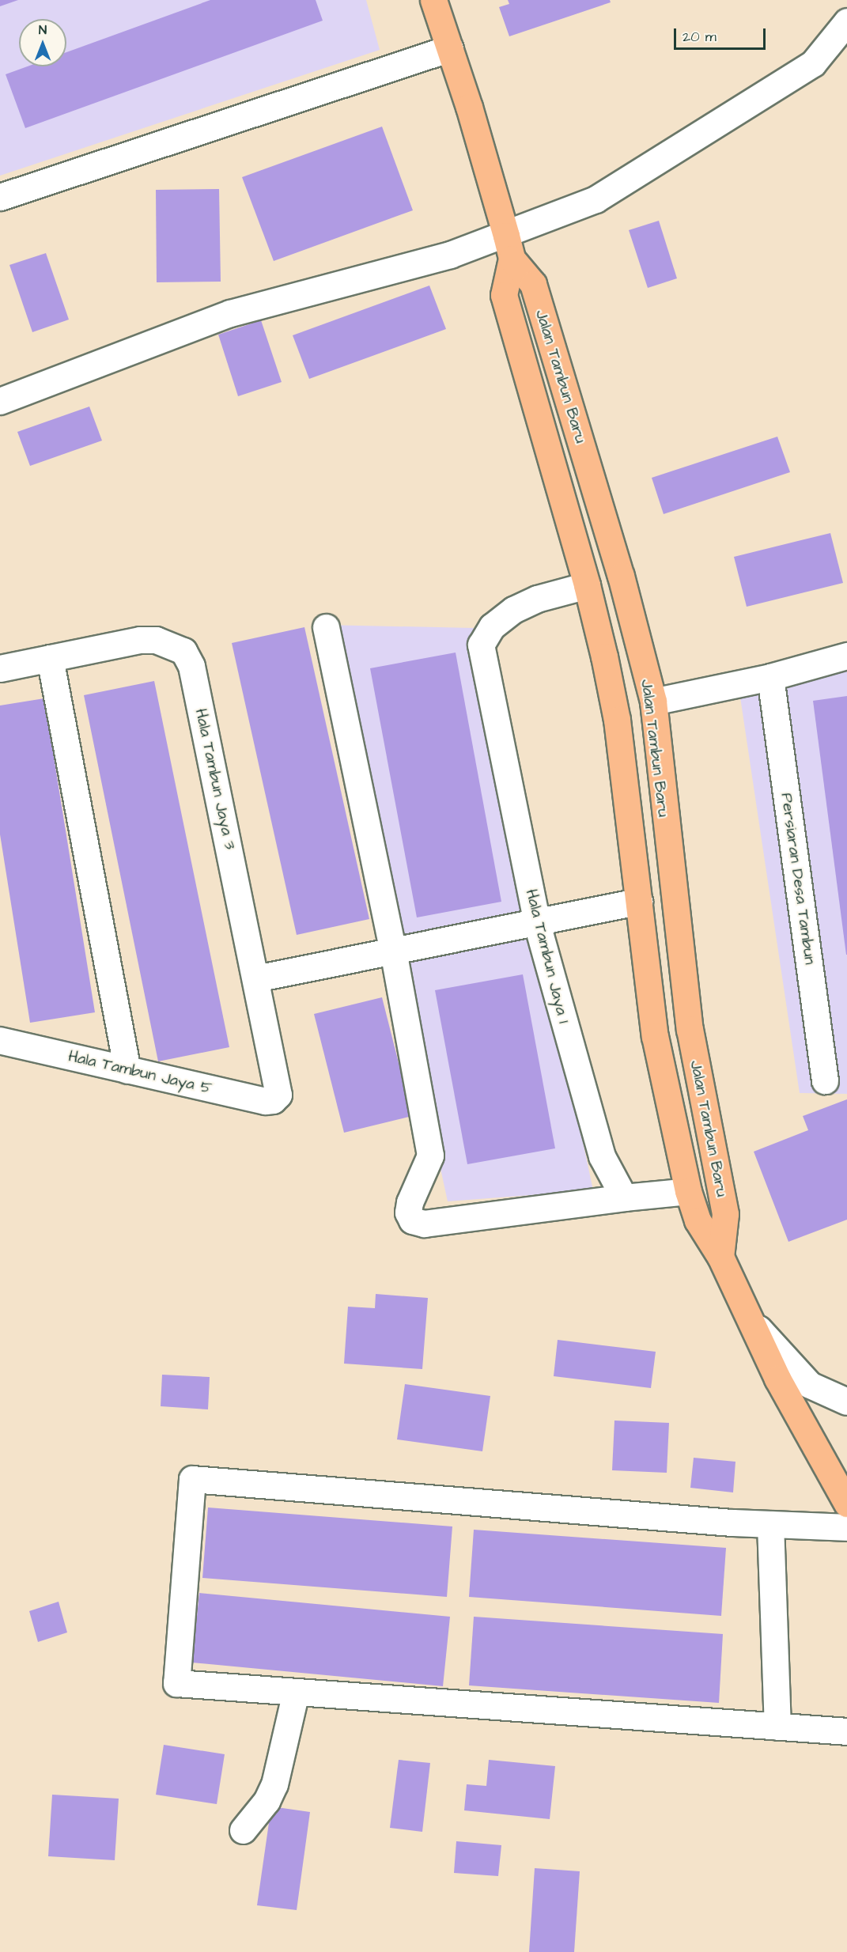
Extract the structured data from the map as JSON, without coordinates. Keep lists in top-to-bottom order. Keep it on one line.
{"streets":{"main road":["Jalan Tambun Baru"],"street":["Hala Tambun Jaya 3","Persiaran Desa Tambun","Hala Tambun Jaya 1","Hala Tambun Jaya 5"]},"crossings":[["Jalan Tambun Baru","Hala Tambun Jaya 1"],["Hala Tambun Jaya 3","Hala Tambun Jaya 5"]],"scale_bar":"20 m","north":"top"}
